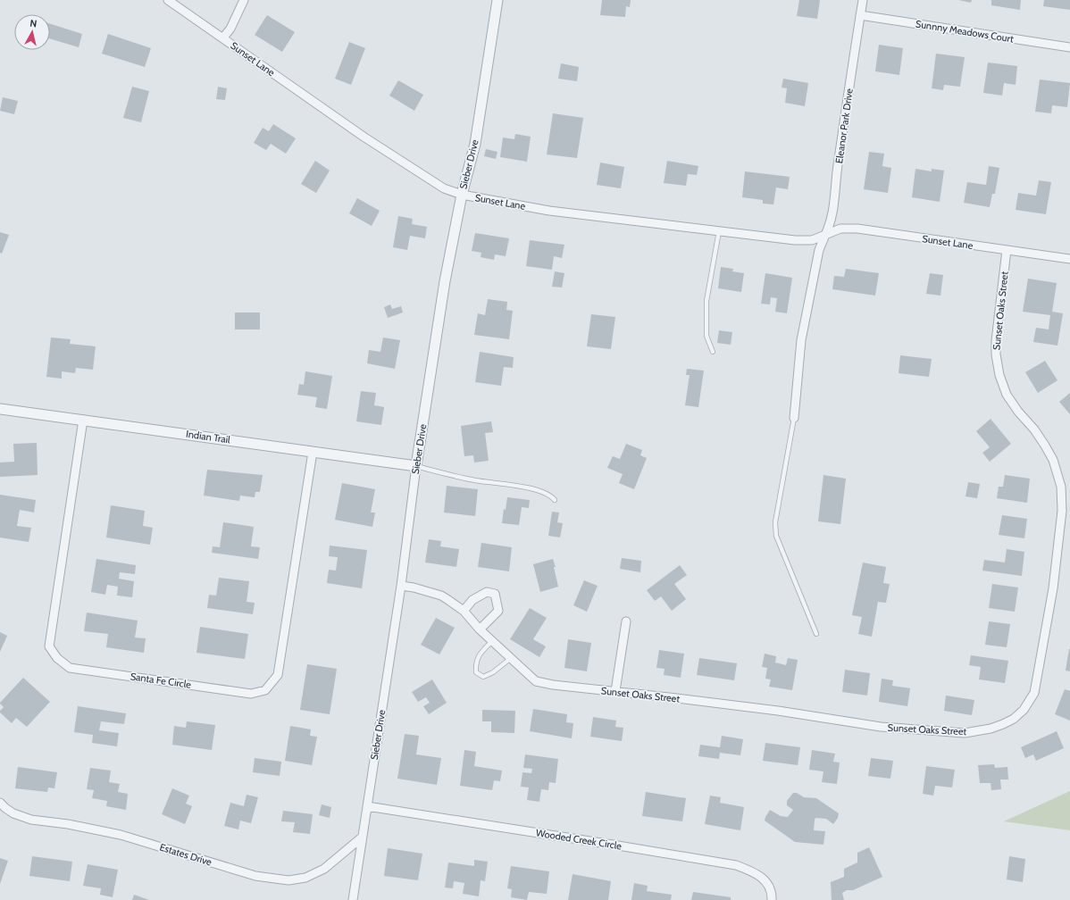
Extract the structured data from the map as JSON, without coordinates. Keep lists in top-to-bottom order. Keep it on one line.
{"streets":{"street":["Sunnny Meadows Court","Sunset Lane","Eleanor Park Drive","Sieber Drive","Sunset Oaks Street","Indian Trail","Santa Fe Circle","Wooded Creek Circle","Estates Drive"]},"crossings":[["Sunnny Meadows Court","Eleanor Park Drive"],["Sunset Lane","Eleanor Park Drive"],["Sunset Lane","Sieber Drive"],["Sunset Lane","Sunset Oaks Street"],["Sieber Drive","Sunset Oaks Street"],["Sieber Drive","Indian Trail"],["Sieber Drive","Wooded Creek Circle"],["Sieber Drive","Estates Drive"],["Indian Trail","Santa Fe Circle"]],"north":"top"}
